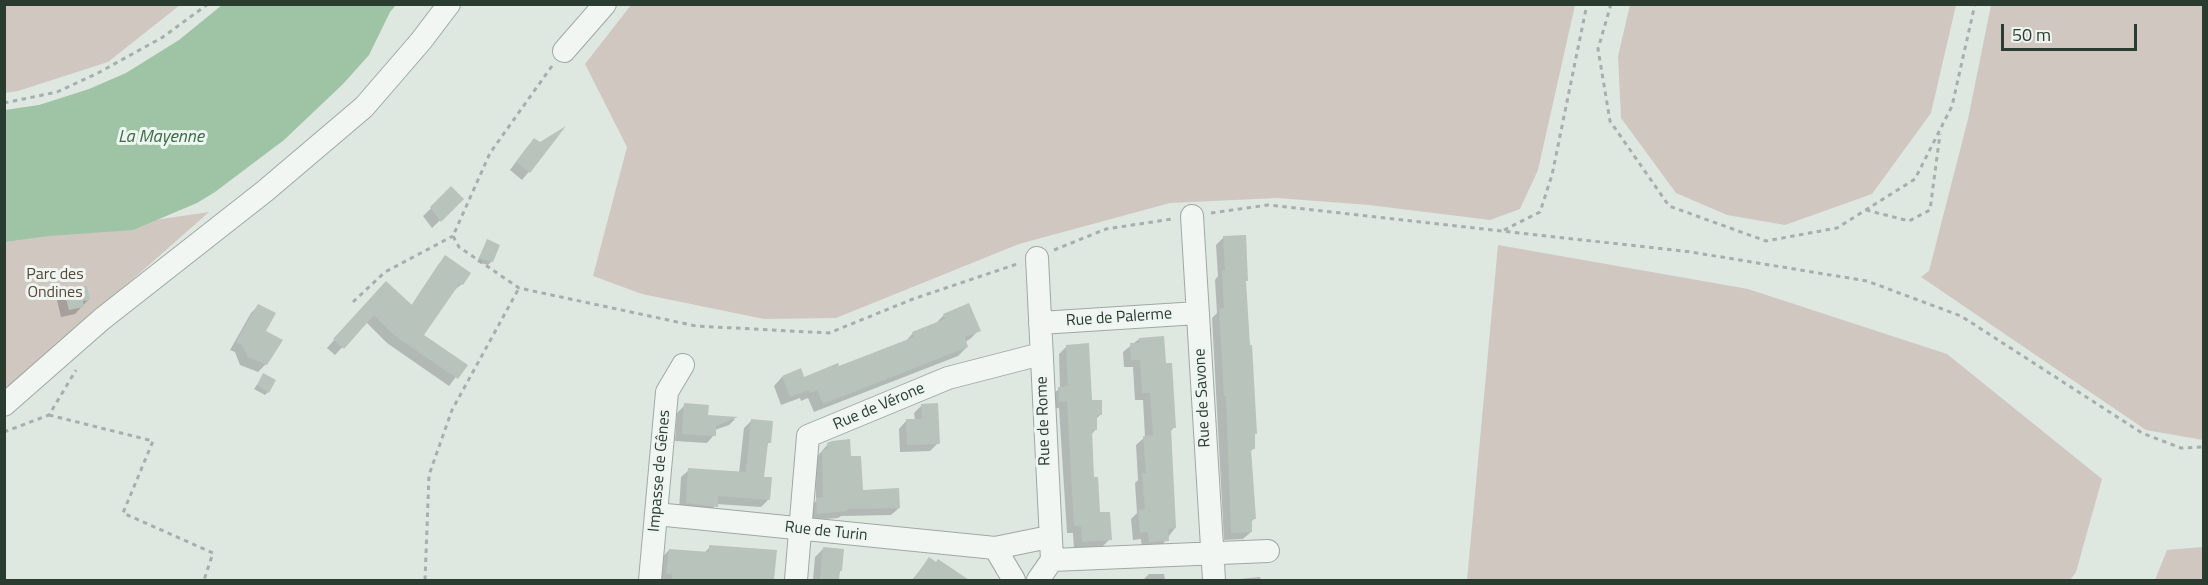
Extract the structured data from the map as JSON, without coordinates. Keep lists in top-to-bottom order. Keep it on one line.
{"streets":{"street":["Rue de Palerme","Rue de Savone","Rue de Vérone","Rue de Rome","Impasse de Gênes","Rue de Turin"]},"crossings":[["Rue de Palerme","Rue de Savone"],["Rue de Palerme","Rue de Rome"],["Rue de Vérone","Rue de Rome"],["Rue de Vérone","Rue de Turin"],["Rue de Rome","Rue de Turin"],["Impasse de Gênes","Rue de Turin"]],"water":["La Mayenne"],"parks":["Parc des Ondines"],"scale_bar":"50 m"}
